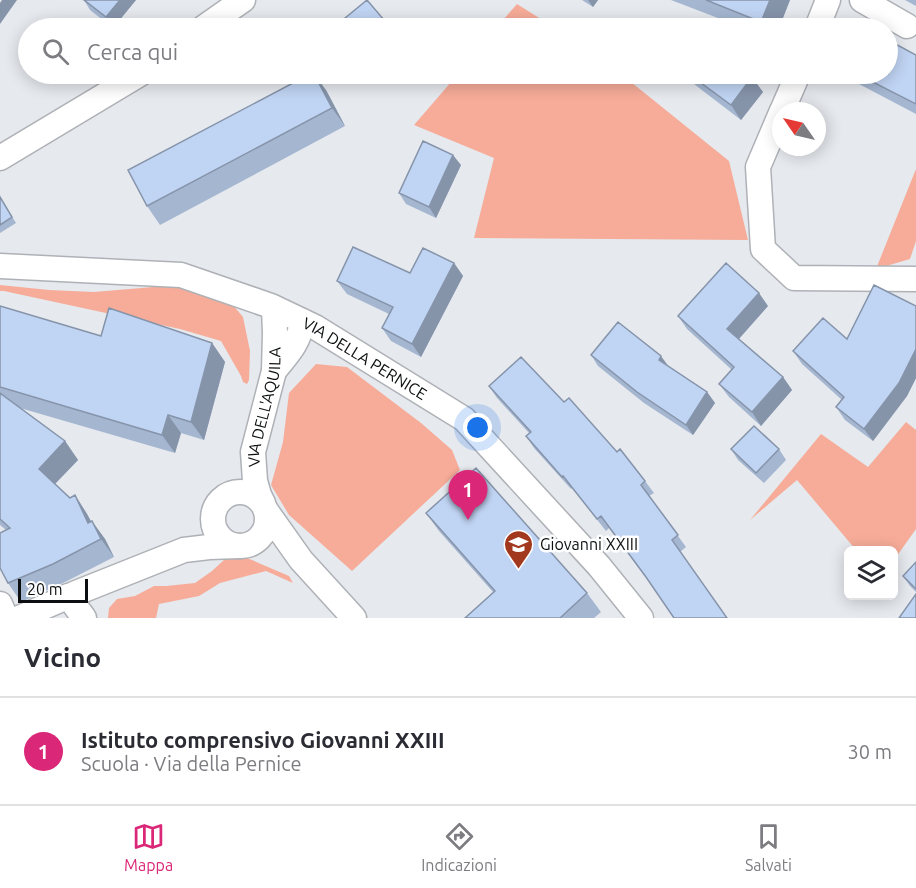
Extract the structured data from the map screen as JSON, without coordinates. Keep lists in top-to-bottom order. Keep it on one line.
{"streets":{"street":["VIA DELLA PERNICE","VIA DELL'AQUILA"]},"crossings":[["VIA DELLA PERNICE","VIA DELL'AQUILA"]],"places":{"school or university":["Giovanni XXIII"]},"scale_bar":"20 m","north":"top left","page":{"search":"Cerca qui","pins":"1","scale":"20 m","heading":"Vicino","list":[{"mark":"1","name":"Istituto comprensivo Giovanni XXIII","note":"Scuola · Via della Pernice","value":"30 m"}],"nav":["Mappa","Indicazioni","Salvati"]}}
